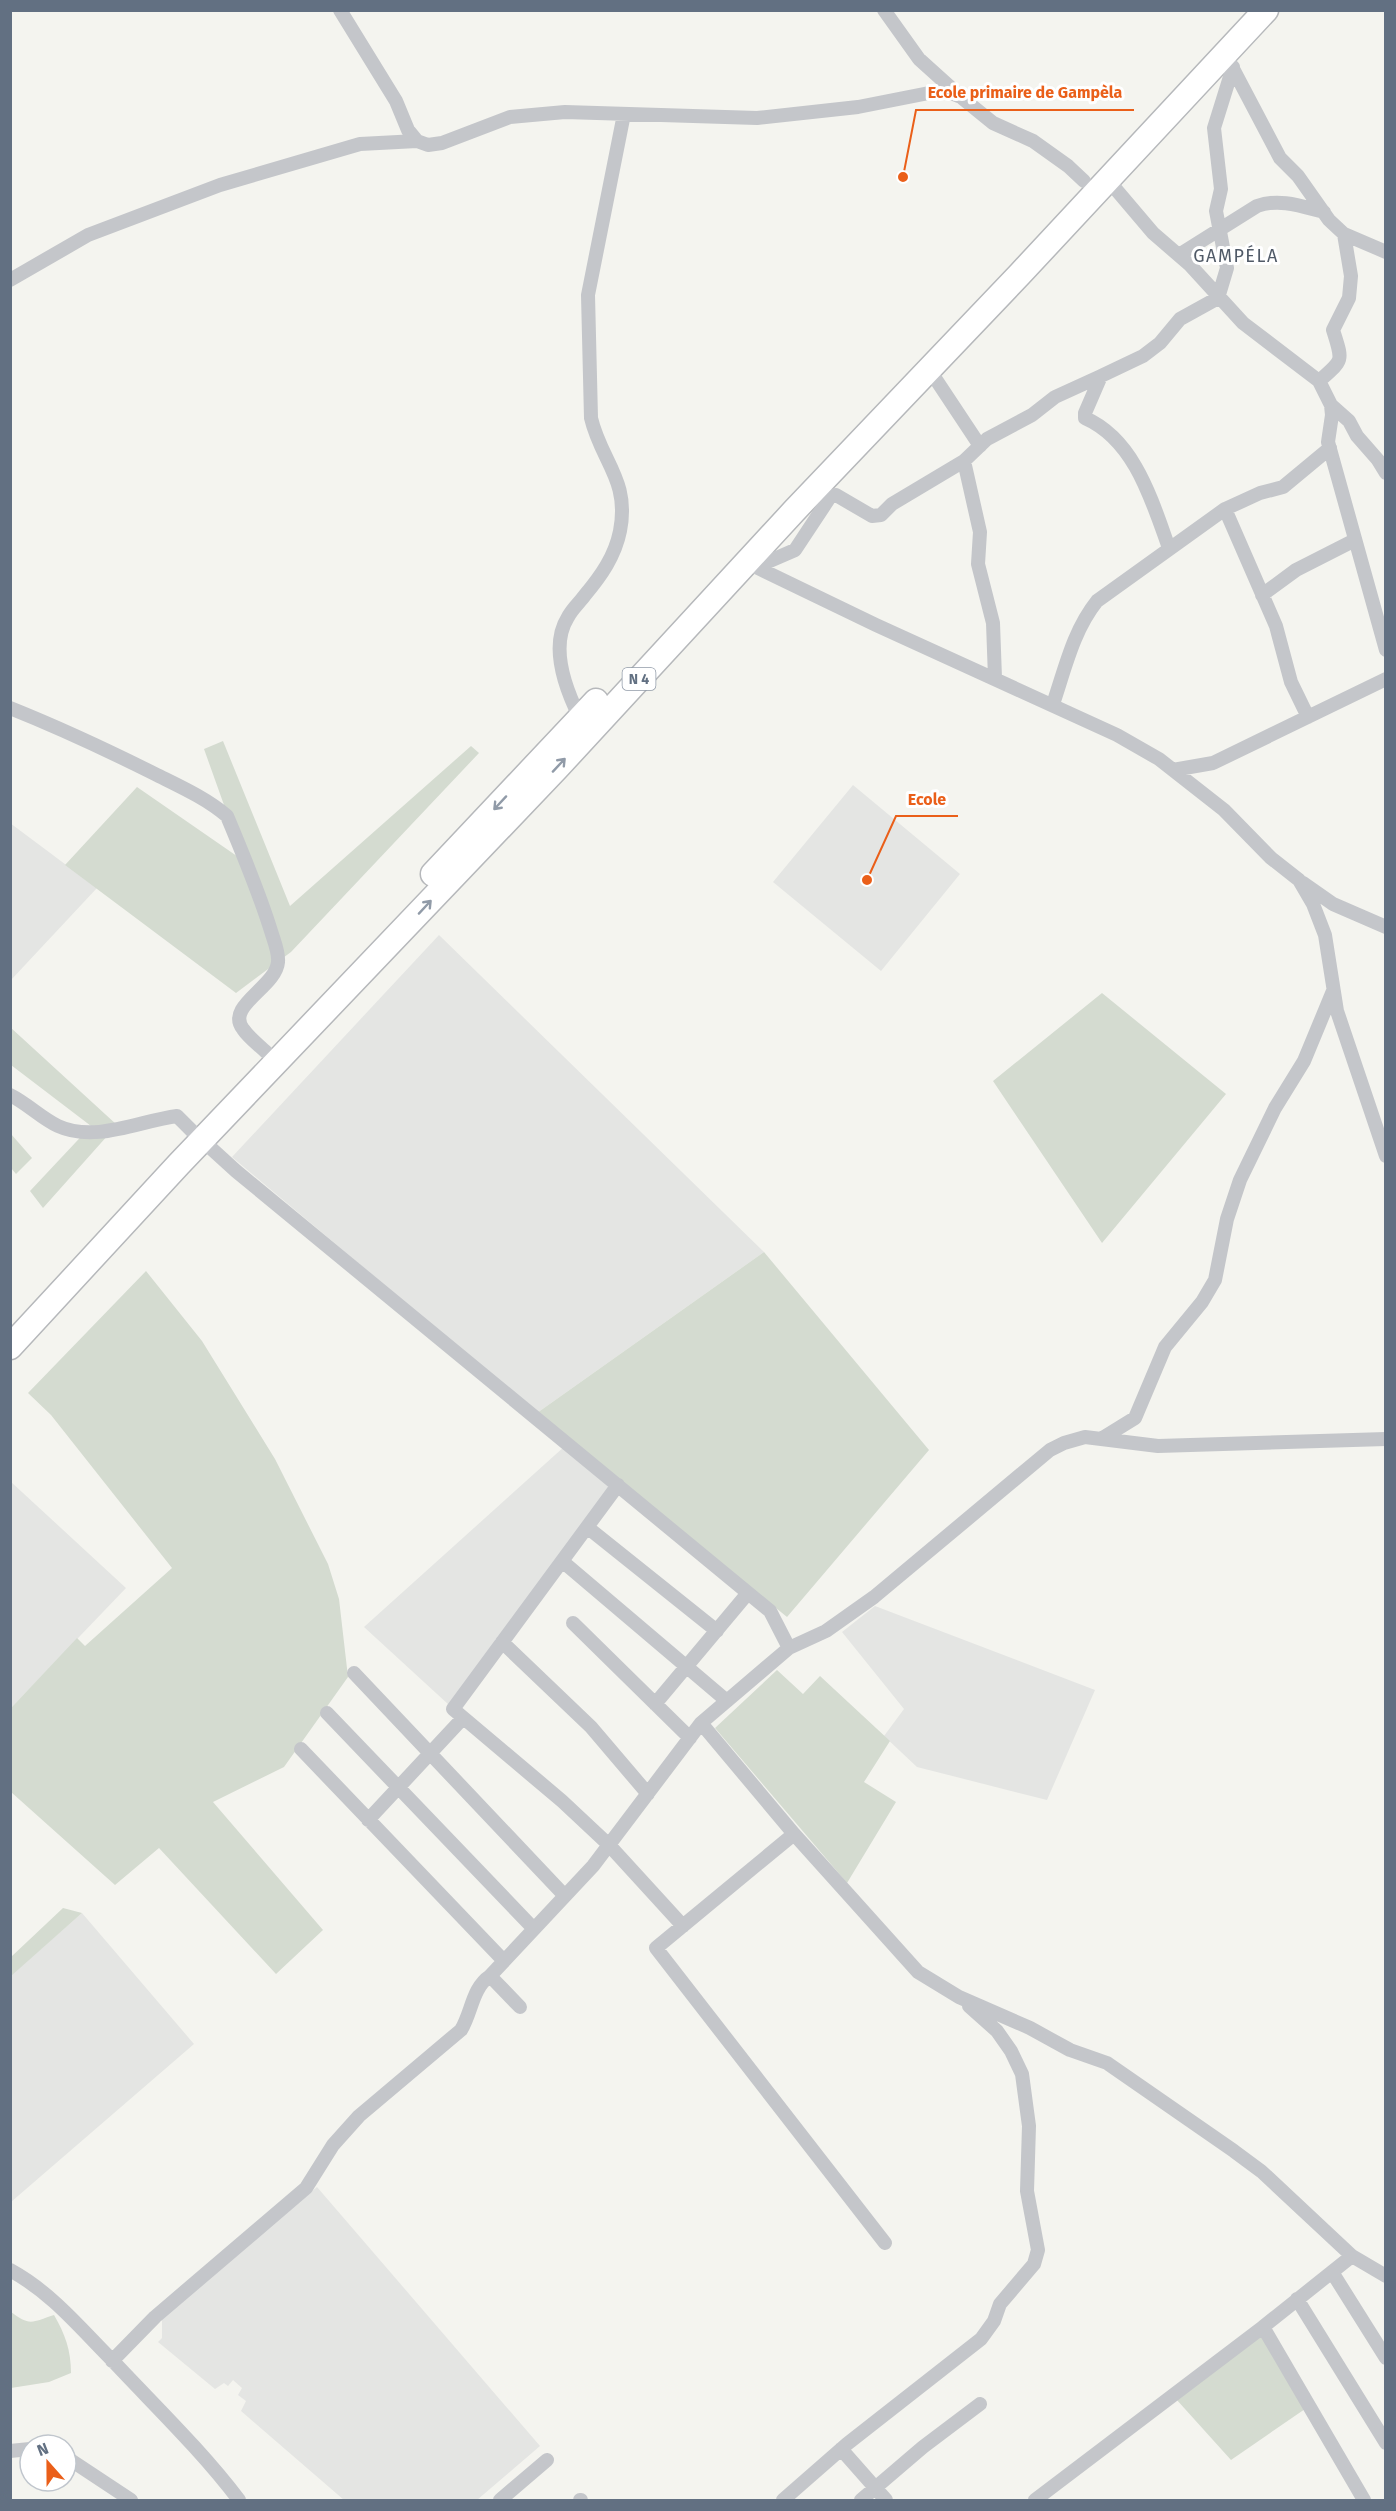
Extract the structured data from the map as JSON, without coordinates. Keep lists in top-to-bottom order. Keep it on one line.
{"streets":{"highway":["N 4"]},"districts":["GAMPÉLA"],"places":["Ecole primaire de Gampèla","Ecole"],"north":"top"}
